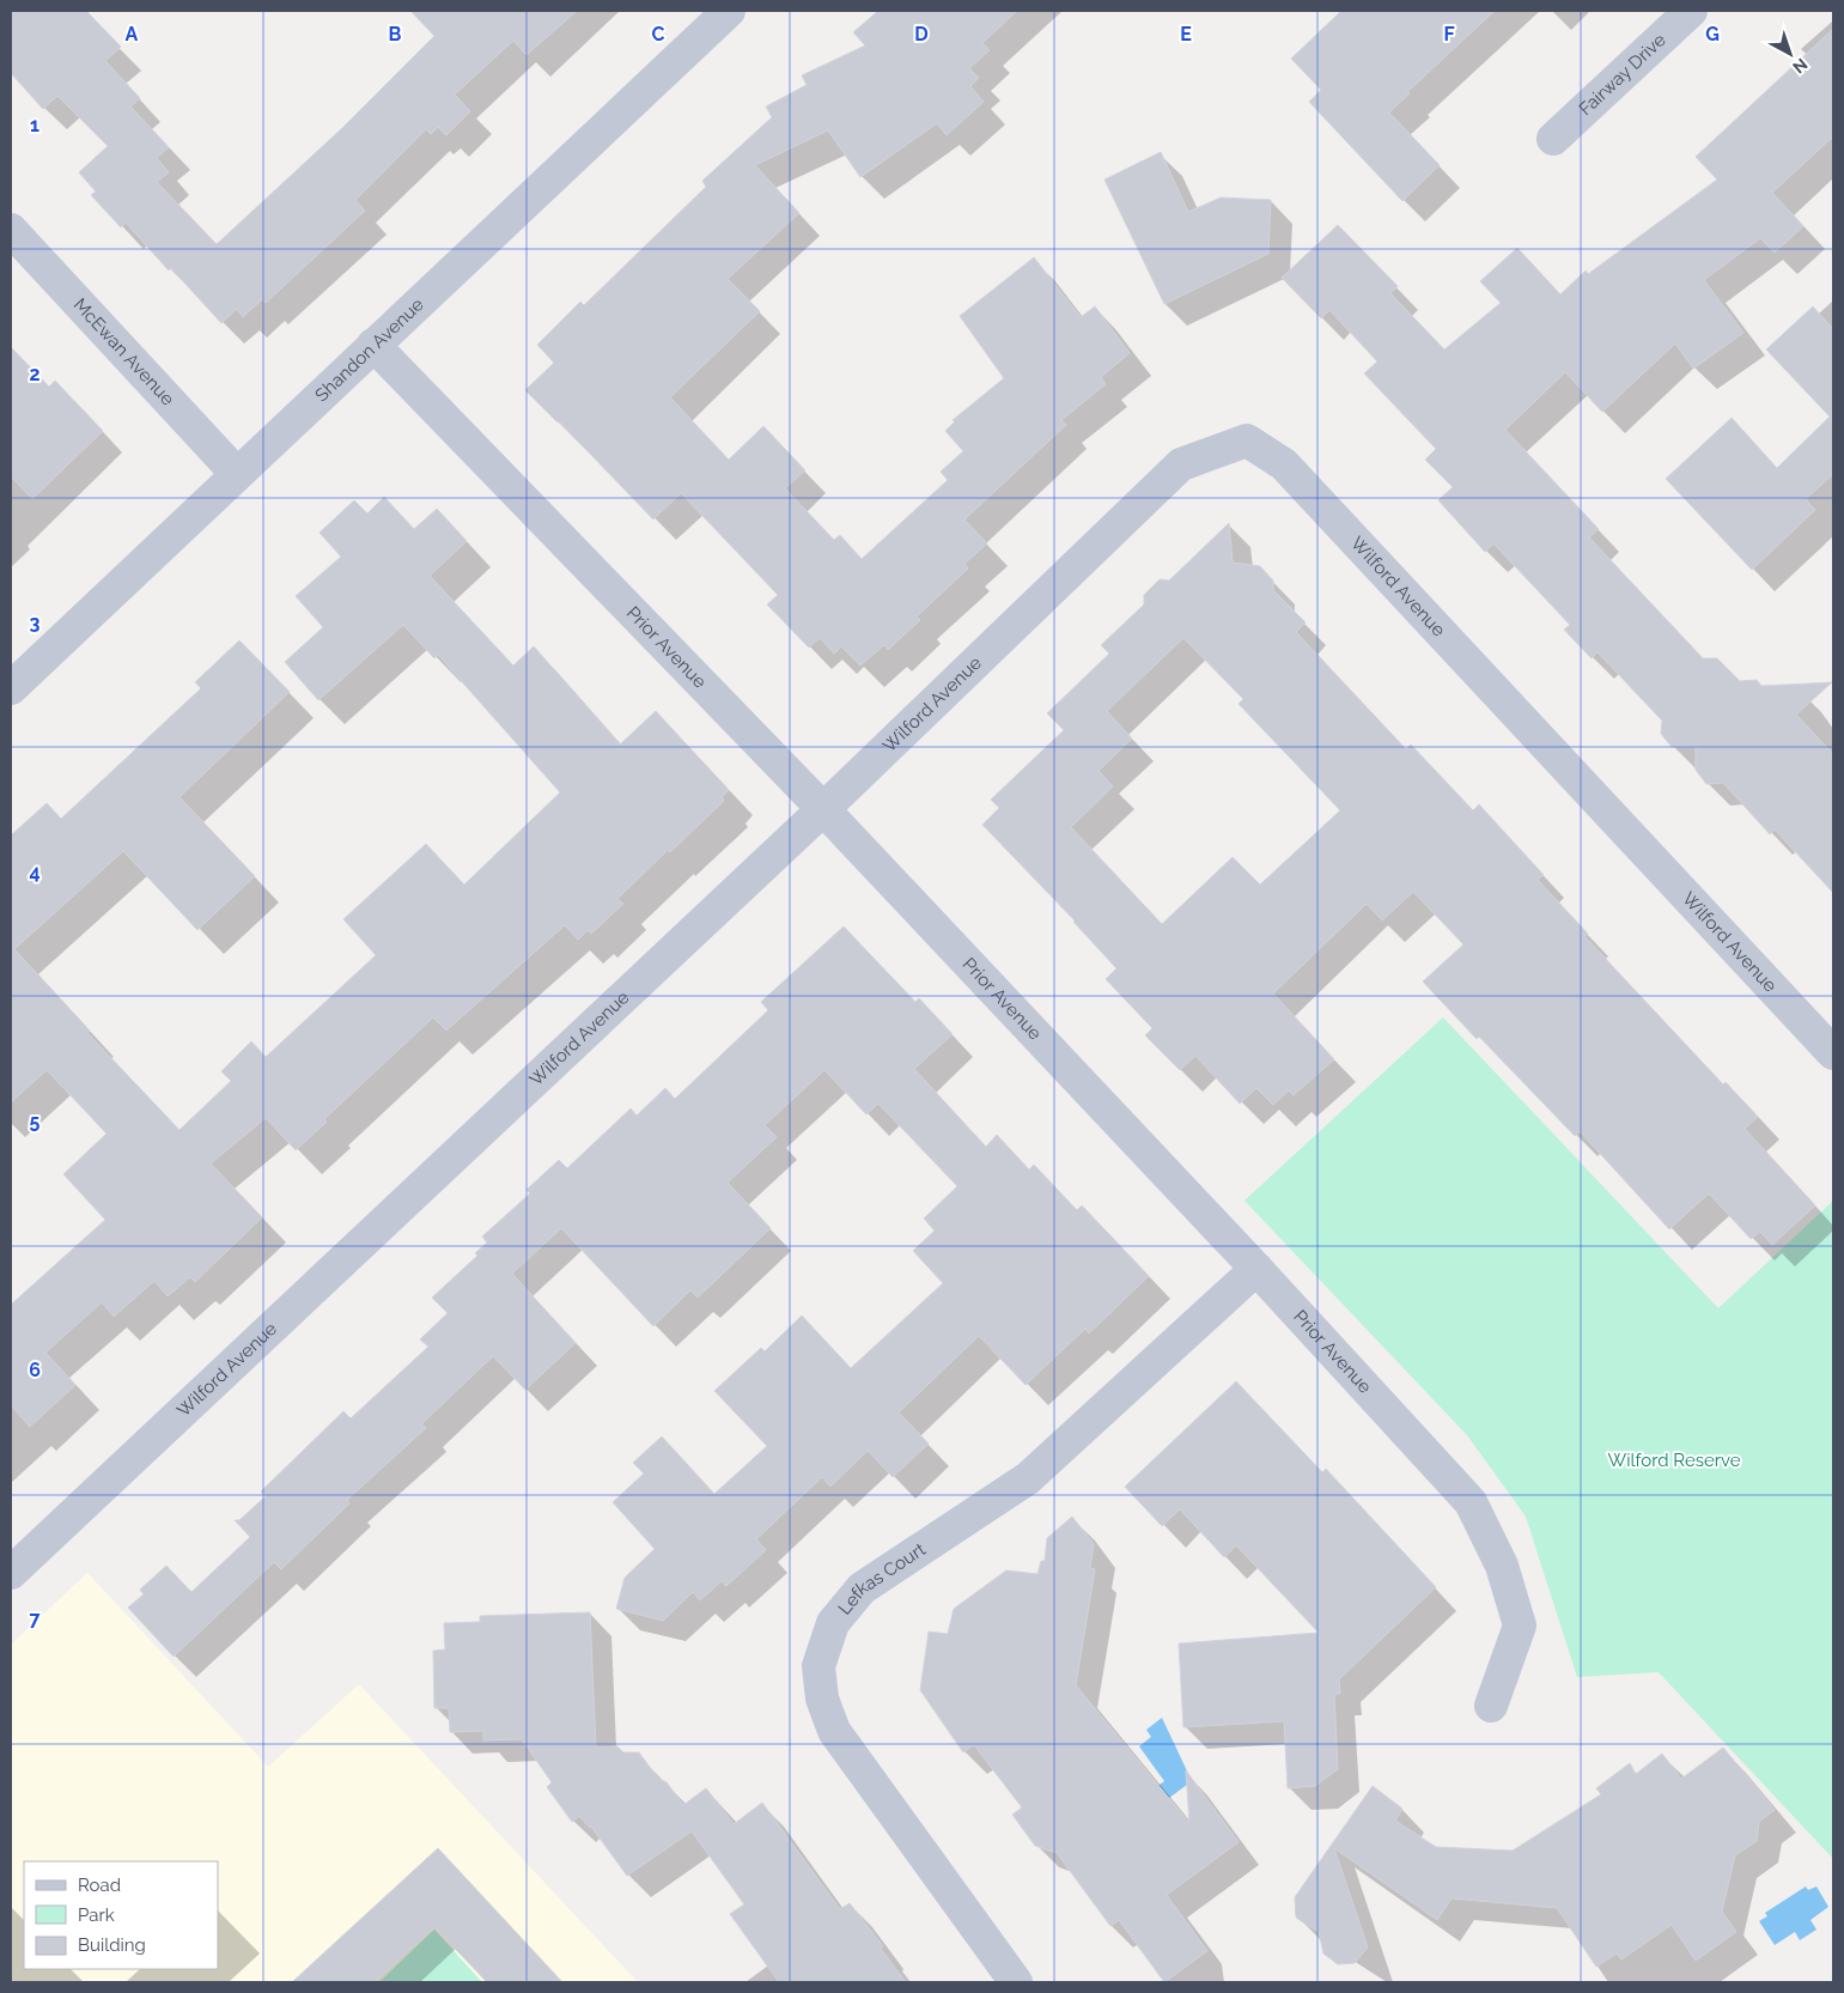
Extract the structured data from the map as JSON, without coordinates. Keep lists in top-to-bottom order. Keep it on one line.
{"streets":{"street":["Fairway Drive","Shandon Avenue","McEwan Avenue","Wilford Avenue","Prior Avenue","Lefkas Court"]},"crossings":[["Shandon Avenue","McEwan Avenue"],["Shandon Avenue","Prior Avenue"],["Wilford Avenue","Prior Avenue"],["Prior Avenue","Lefkas Court"]],"parks":["Wilford Reserve"],"legend":["Road","Park","Building"],"north":"bottom right","grid":{"columns":["A","B","C","D","E","F","G"],"rows":["1","2","3","4","5","6","7"]}}
